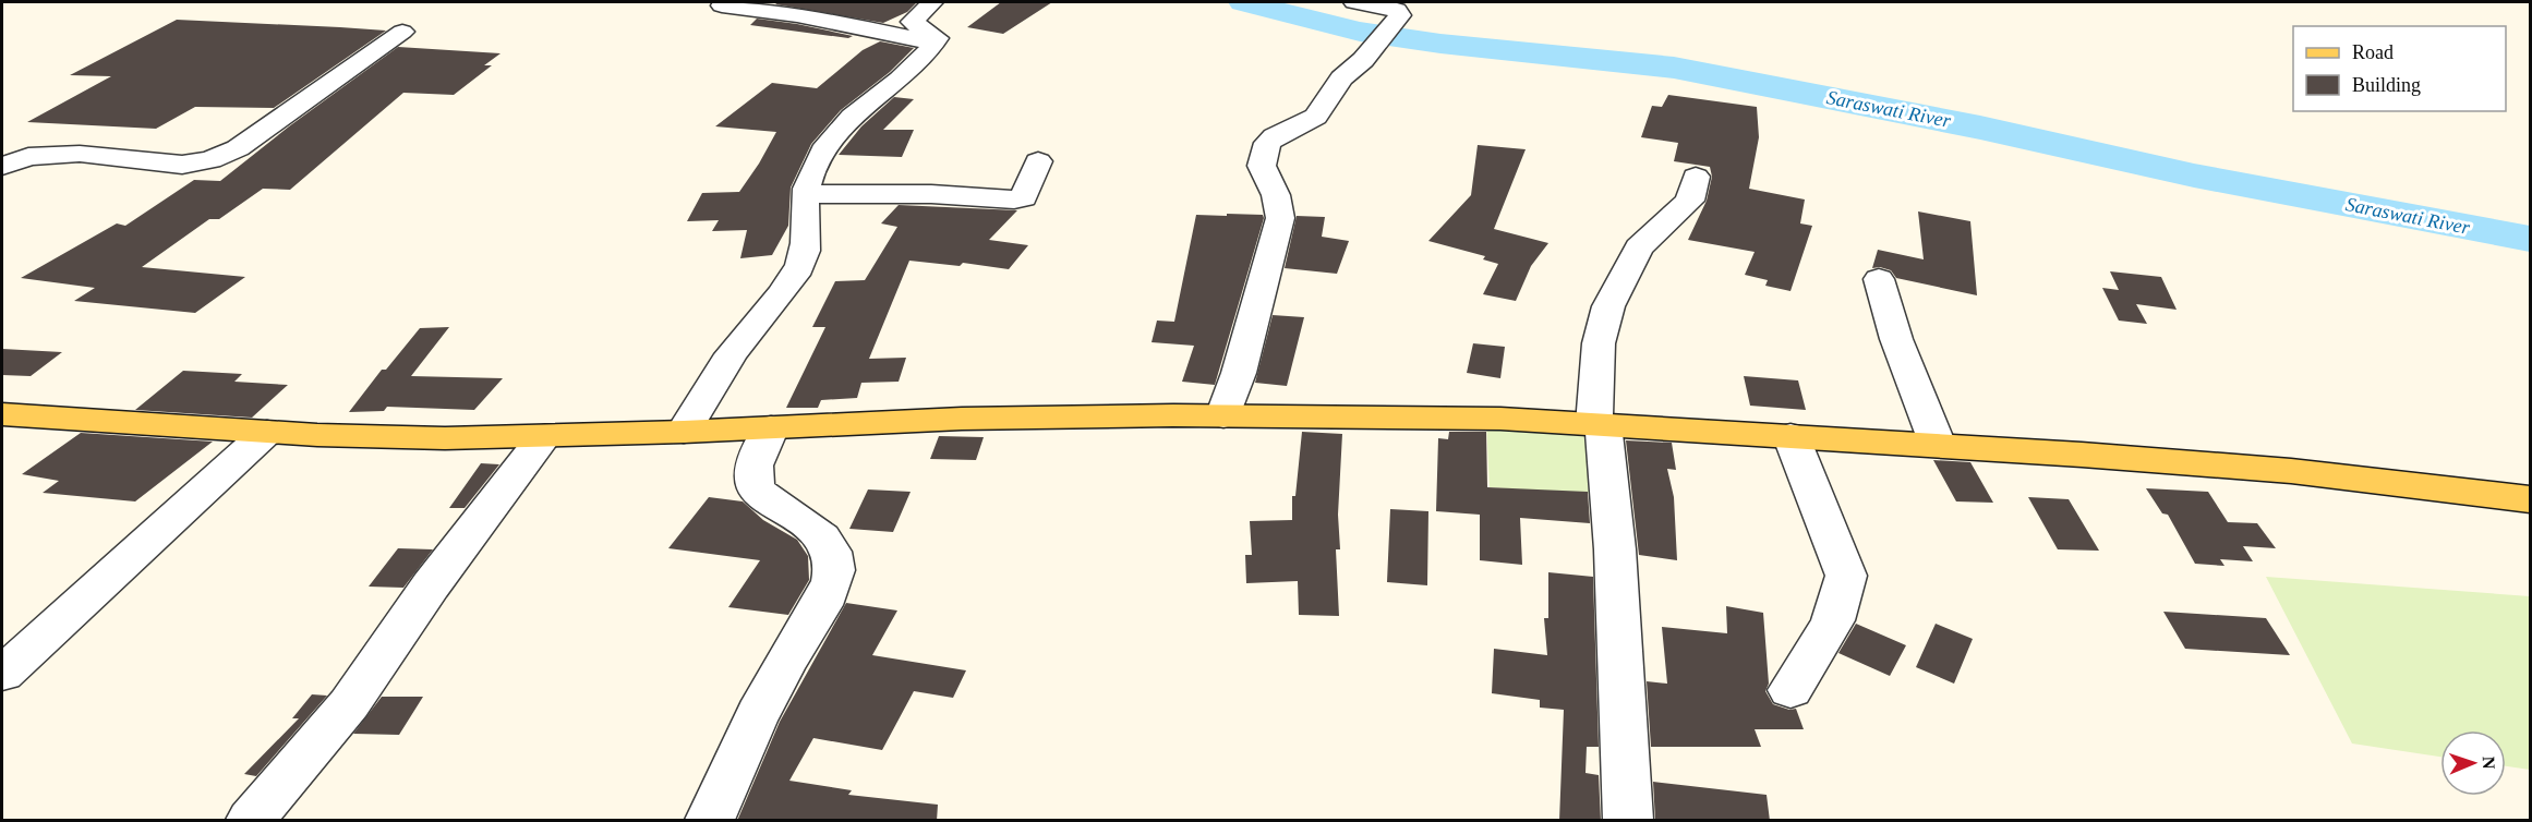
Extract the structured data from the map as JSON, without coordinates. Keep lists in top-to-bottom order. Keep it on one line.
{"water":["Saraswati River"],"legend":["Road","Building"],"north":"right"}
